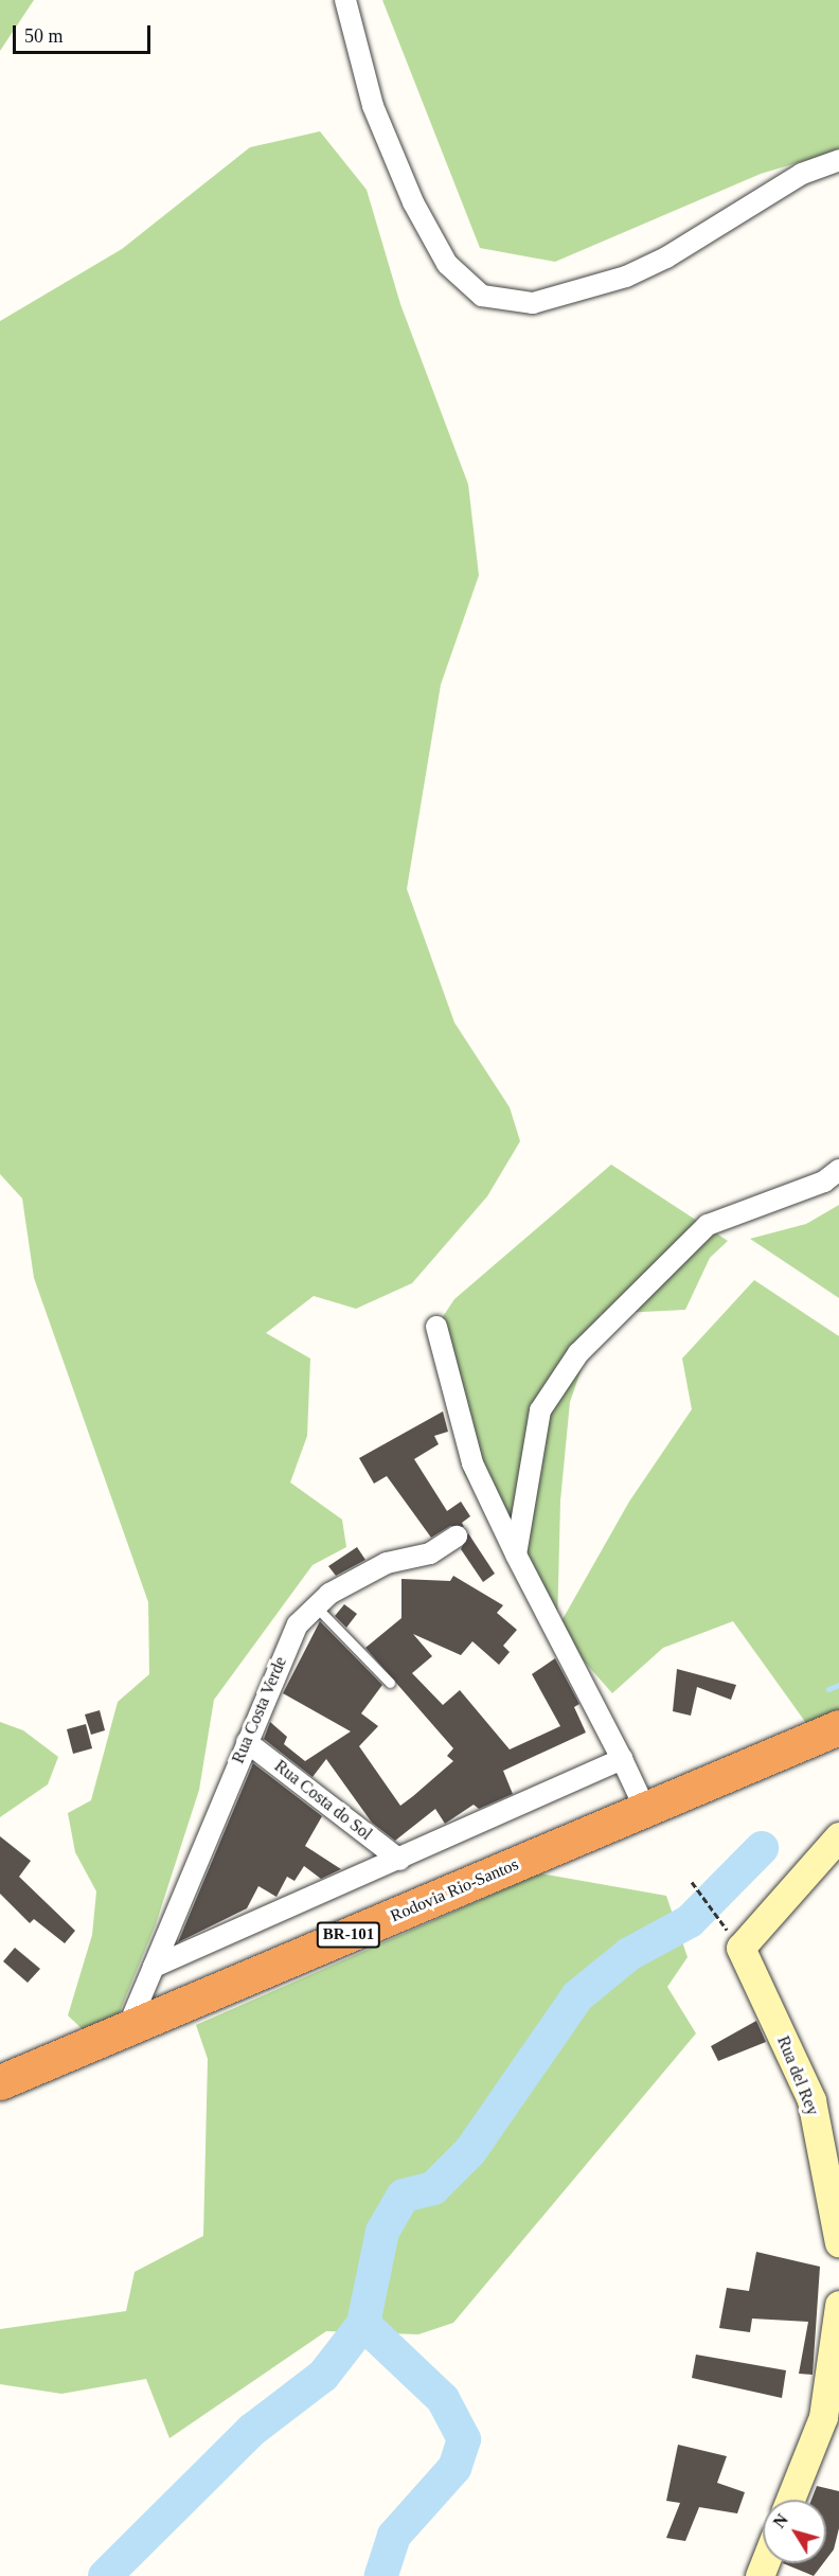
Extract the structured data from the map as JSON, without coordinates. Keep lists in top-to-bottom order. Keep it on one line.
{"streets":{"highway":["Rodovia Rio-Santos","BR-101"],"street":["Rua Costa Verde","Rua Costa do Sol","Rua del Rey"]},"crossings":[["Rua Costa Verde","Rua Costa do Sol"],["Rua Costa Verde","Rodovia Rio-Santos"]],"scale_bar":"50 m","north":"top left"}
